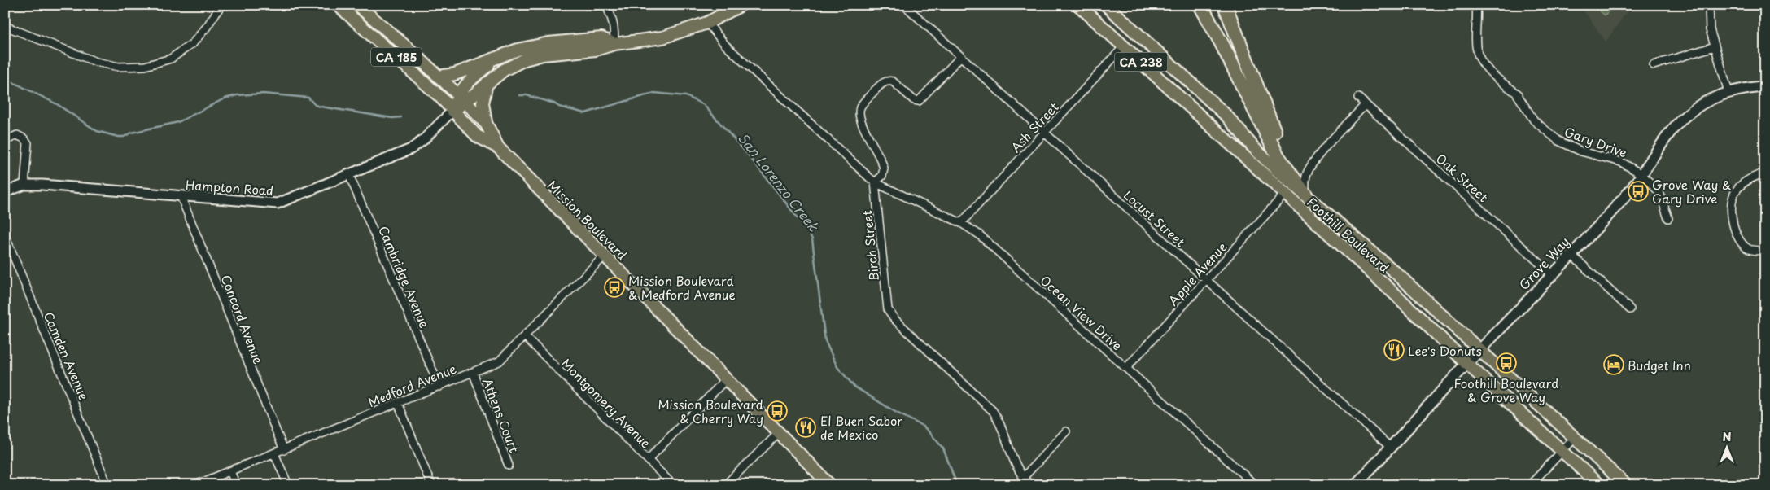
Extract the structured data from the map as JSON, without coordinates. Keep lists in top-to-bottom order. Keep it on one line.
{"streets":{"main road":["CA 185","CA 238","Mission Boulevard","Foothill Boulevard","Grove Way"],"street":["Ash Street","Gary Drive","Oak Street","Hampton Road","Locust Street","Birch Street","Apple Avenue","Cambridge Avenue","Ocean View Drive","Concord Avenue","Camden Avenue","Medford Avenue","Montgomery Avenue","Athens Court"]},"crossings":[["Ash Street","Locust Street"],["Ash Street","Foothill Boulevard"],["Ash Street","Ocean View Drive"],["Gary Drive","Grove Way"],["Oak Street","Grove Way"],["Hampton Road","Mission Boulevard"],["Hampton Road","Cambridge Avenue"],["Hampton Road","Concord Avenue"],["Locust Street","Grove Way"],["Locust Street","Apple Avenue"],["Mission Boulevard","Medford Avenue"],["Foothill Boulevard","Grove Way"],["Foothill Boulevard","Apple Avenue"],["Birch Street","Ocean View Drive"],["Apple Avenue","Ocean View Drive"],["Cambridge Avenue","Medford Avenue"],["Concord Avenue","Medford Avenue"],["Medford Avenue","Montgomery Avenue"],["Medford Avenue","Athens Court"]],"water":["San Lorenzo Creek"],"places":{"bus stop":["Grove Way & Gary Drive","Mission Boulevard & Medford Avenue","Foothill Boulevard & Grove Way","Mission Boulevard & Cherry Way"],"restaurant":["Lee's Donuts","El Buen Sabor de Mexico"],"hotel":["Budget Inn"]},"north":"top"}
